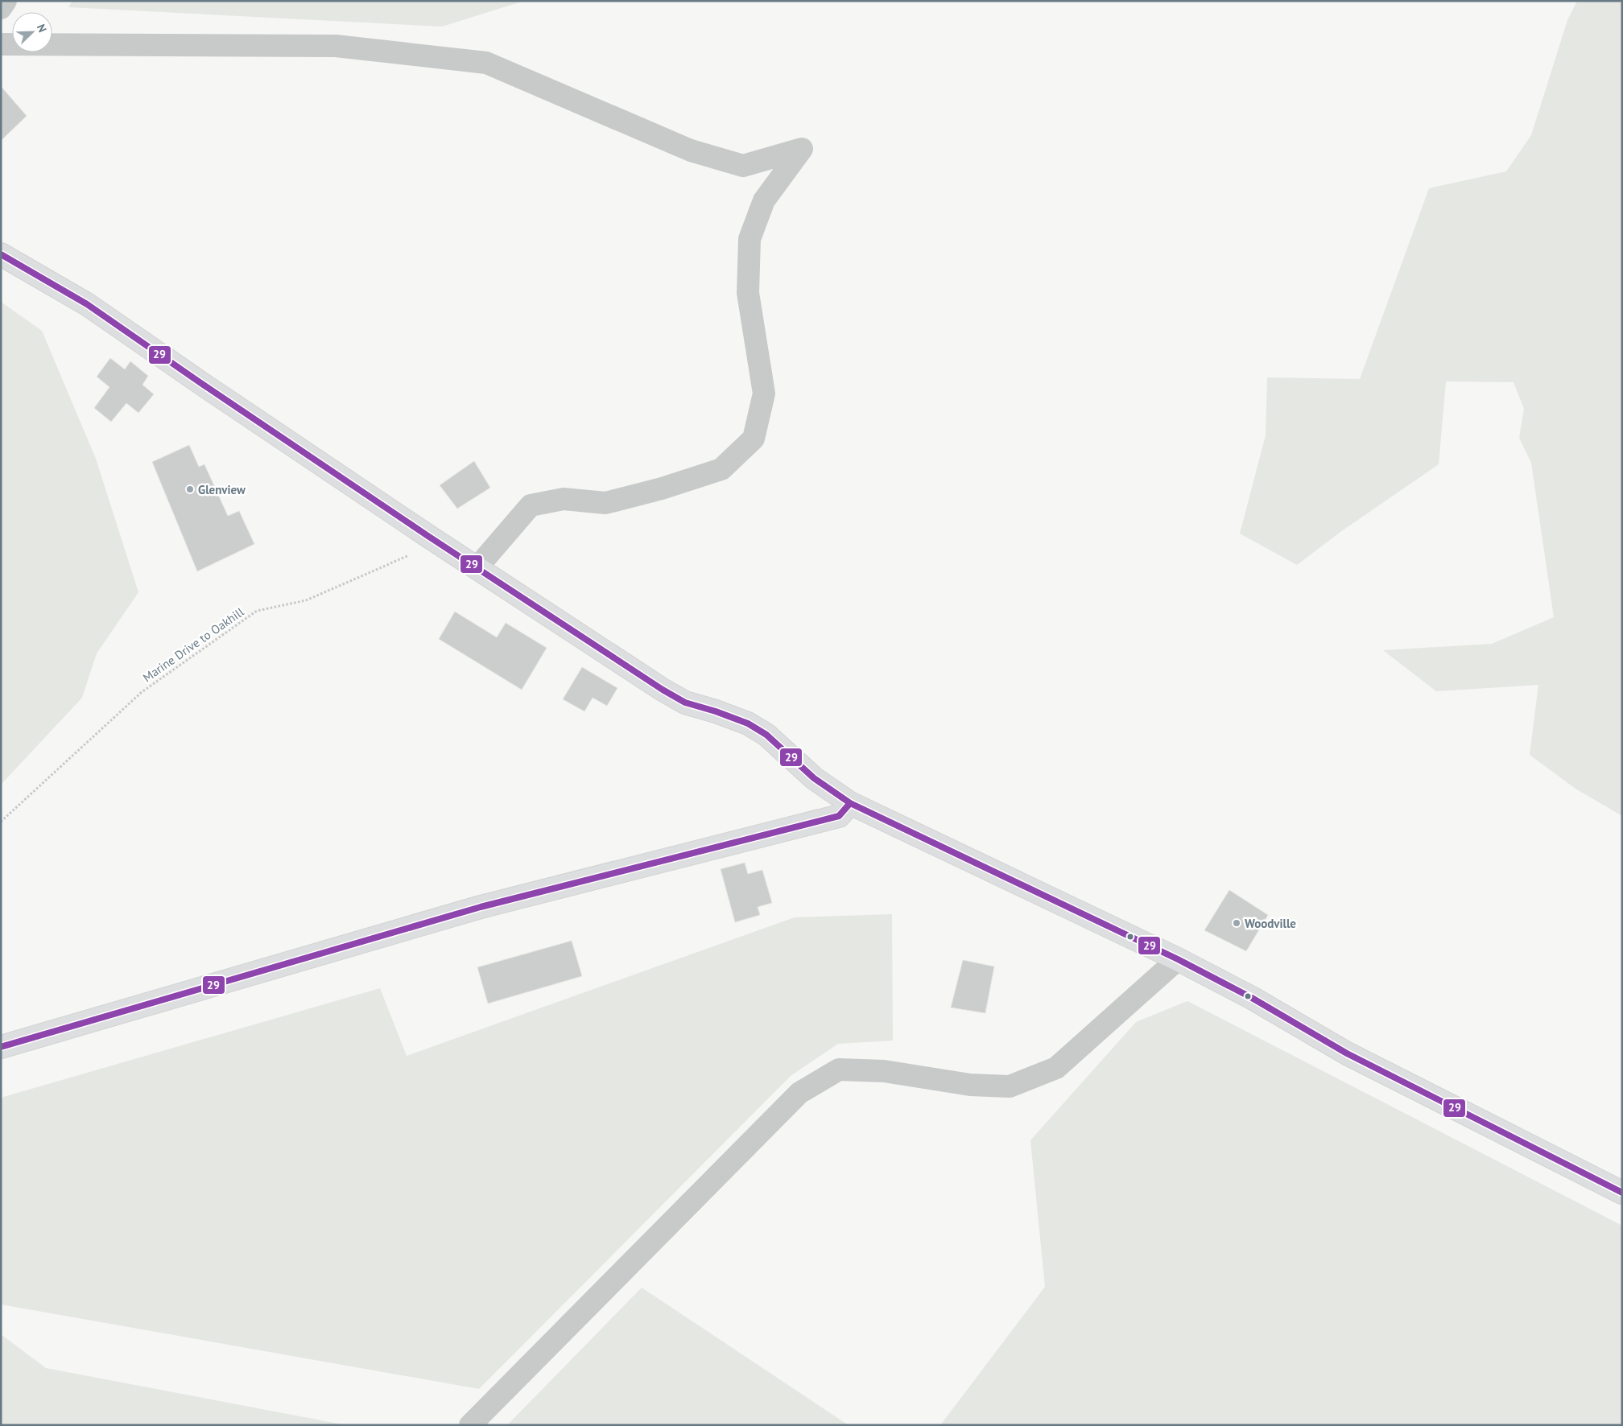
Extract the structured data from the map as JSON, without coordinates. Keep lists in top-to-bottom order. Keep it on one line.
{"streets":{"path":["Marine Drive to Oakhill"]},"places":["Glenview","Woodville"],"lines":["transit line 29"],"north":"top right"}
